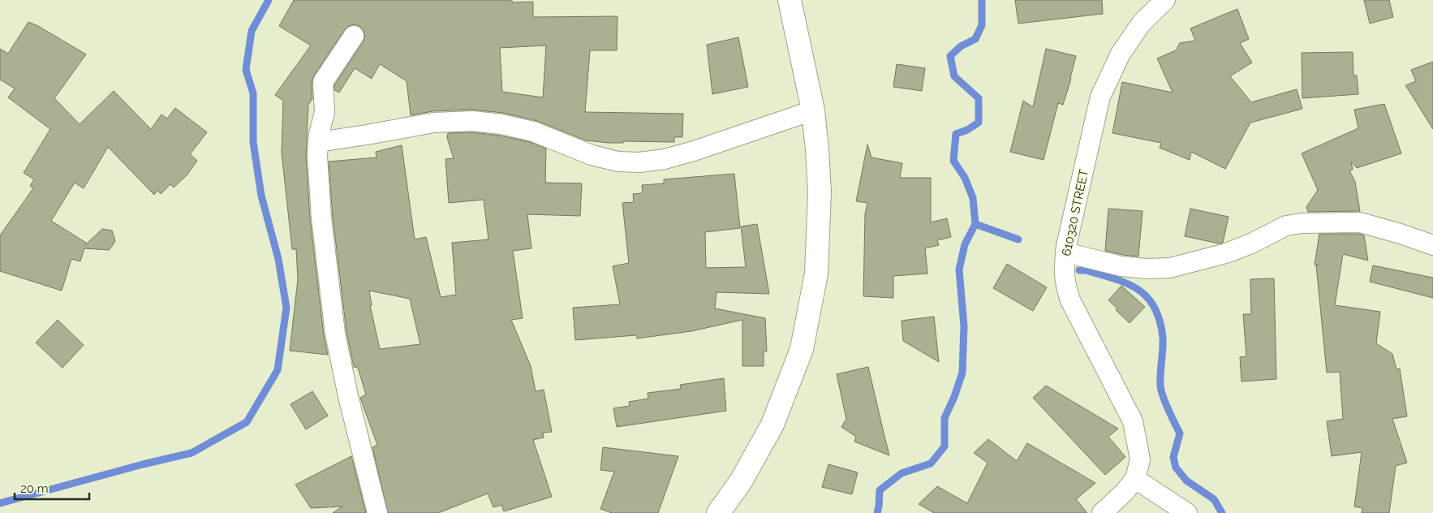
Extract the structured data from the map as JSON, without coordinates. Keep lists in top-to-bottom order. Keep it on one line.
{"streets":{"street":["610320 STREET"]},"scale_bar":"20 m"}
